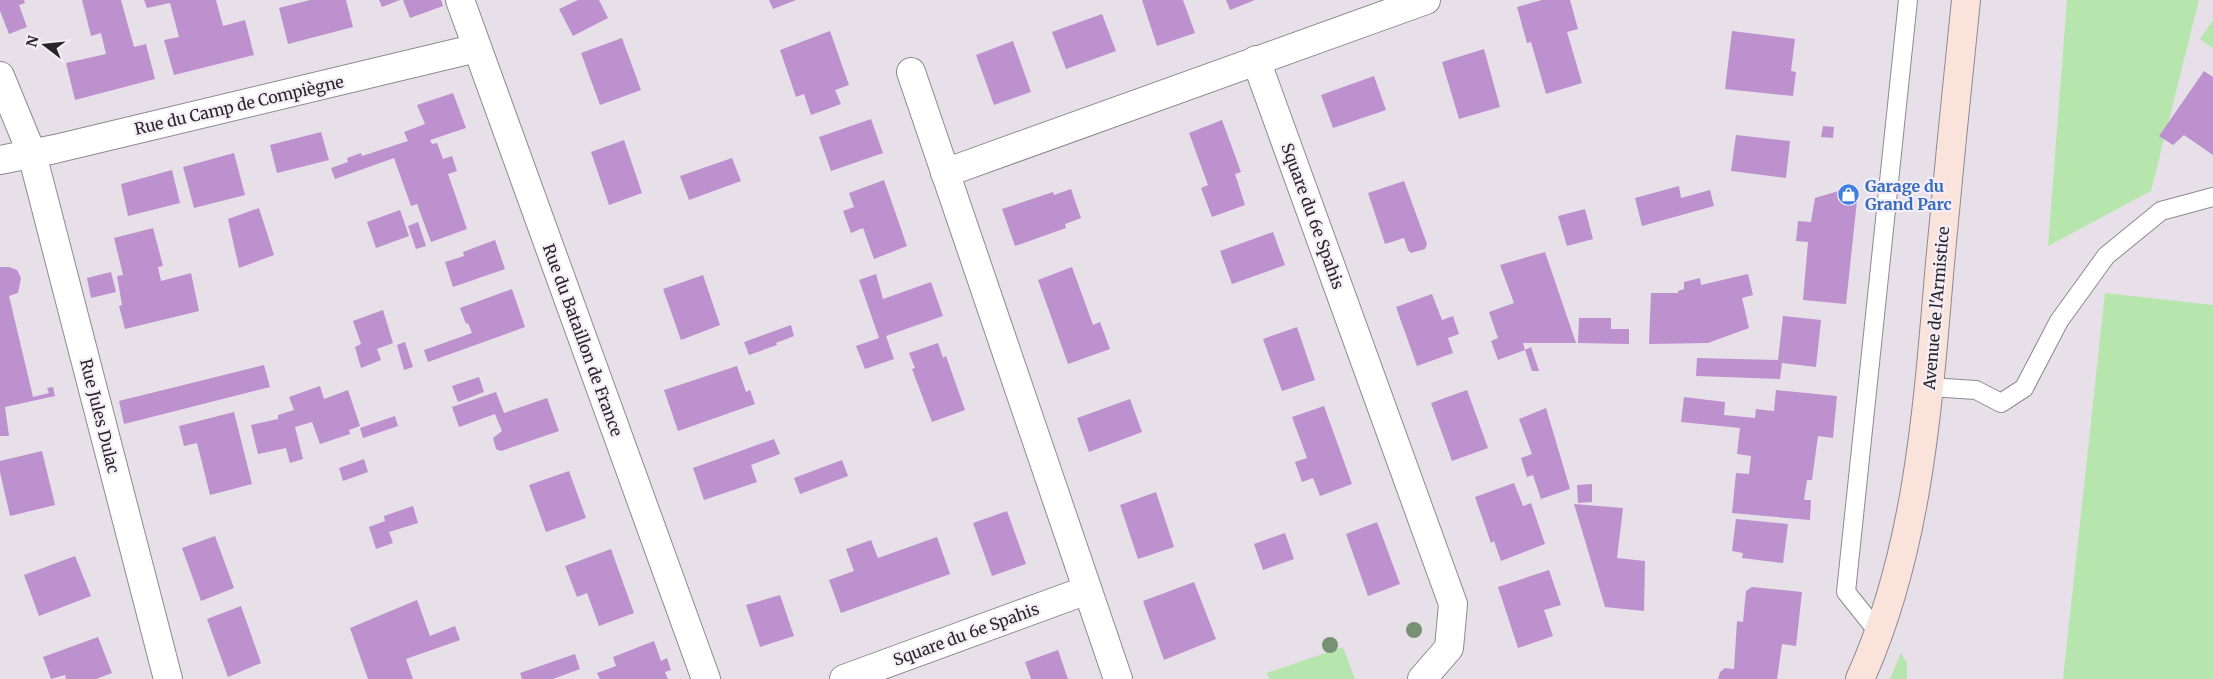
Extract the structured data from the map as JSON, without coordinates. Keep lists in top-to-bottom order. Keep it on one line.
{"streets":{"main road":["Avenue de l'Armistice"],"street":["Rue du Camp de Compiègne","Square du 6e Spahis","Rue du Bataillon de France","Rue Jules Dulac"]},"crossings":[["Rue du Camp de Compiègne","Rue du Bataillon de France"],["Rue du Camp de Compiègne","Rue Jules Dulac"]],"places":{"shop":["Garage du Grand Parc"]},"north":"left"}
